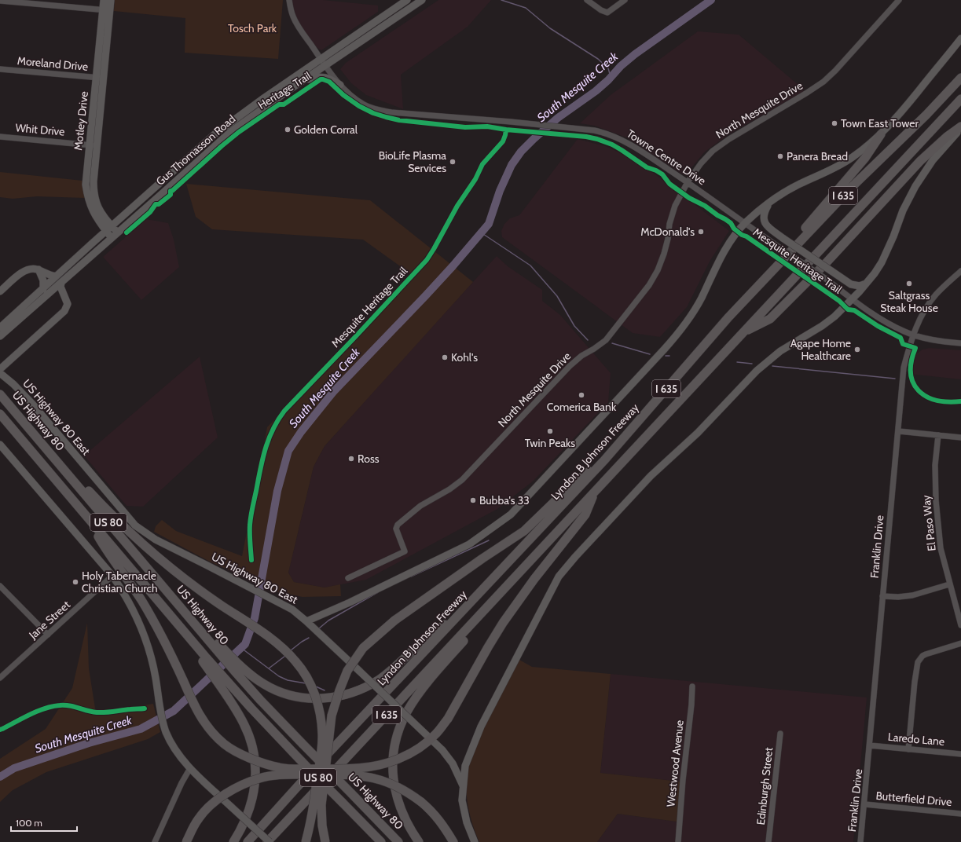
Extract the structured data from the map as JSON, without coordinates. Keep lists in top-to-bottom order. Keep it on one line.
{"streets":{"highway":["I 635","US Highway 80","Lyndon B Johnson Freeway","US 80"],"main road":["Motley Drive","Gus Thomasson Road","US Highway 80 East"],"street":["Moreland Drive","North Mesquite Drive","Whit Drive","Towne Centre Drive","El Paso Way","Franklin Drive","Jane Street","Laredo Lane","Westwood Avenue","Edinburgh Street","Butterfield Drive"],"cycle path":["Heritage Trail","Mesquite Heritage Trail"]},"crossings":[["Moreland Drive","Motley Drive"],["North Mesquite Drive","Towne Centre Drive"],["Motley Drive","Whit Drive"],["Motley Drive","Gus Thomasson Road"],["Gus Thomasson Road","Towne Centre Drive"],["Towne Centre Drive","Lyndon B Johnson Freeway"],["Towne Centre Drive","Franklin Drive"],["US Highway 80 East","Lyndon B Johnson Freeway"],["Franklin Drive","Laredo Lane"],["Franklin Drive","Butterfield Drive"]],"water":["South Mesquite Creek"],"parks":["Tosch Park"],"places":["Town East Tower","Golden Corral","Panera Bread","BioLife Plasma Services","McDonald's","Saltgrass Steak House","Agape Home Healthcare","Kohl's","Comerica Bank","Twin Peaks","Ross","Bubba's 33","Holy Tabernacle Christian Church"],"scale_bar":"100 m"}
